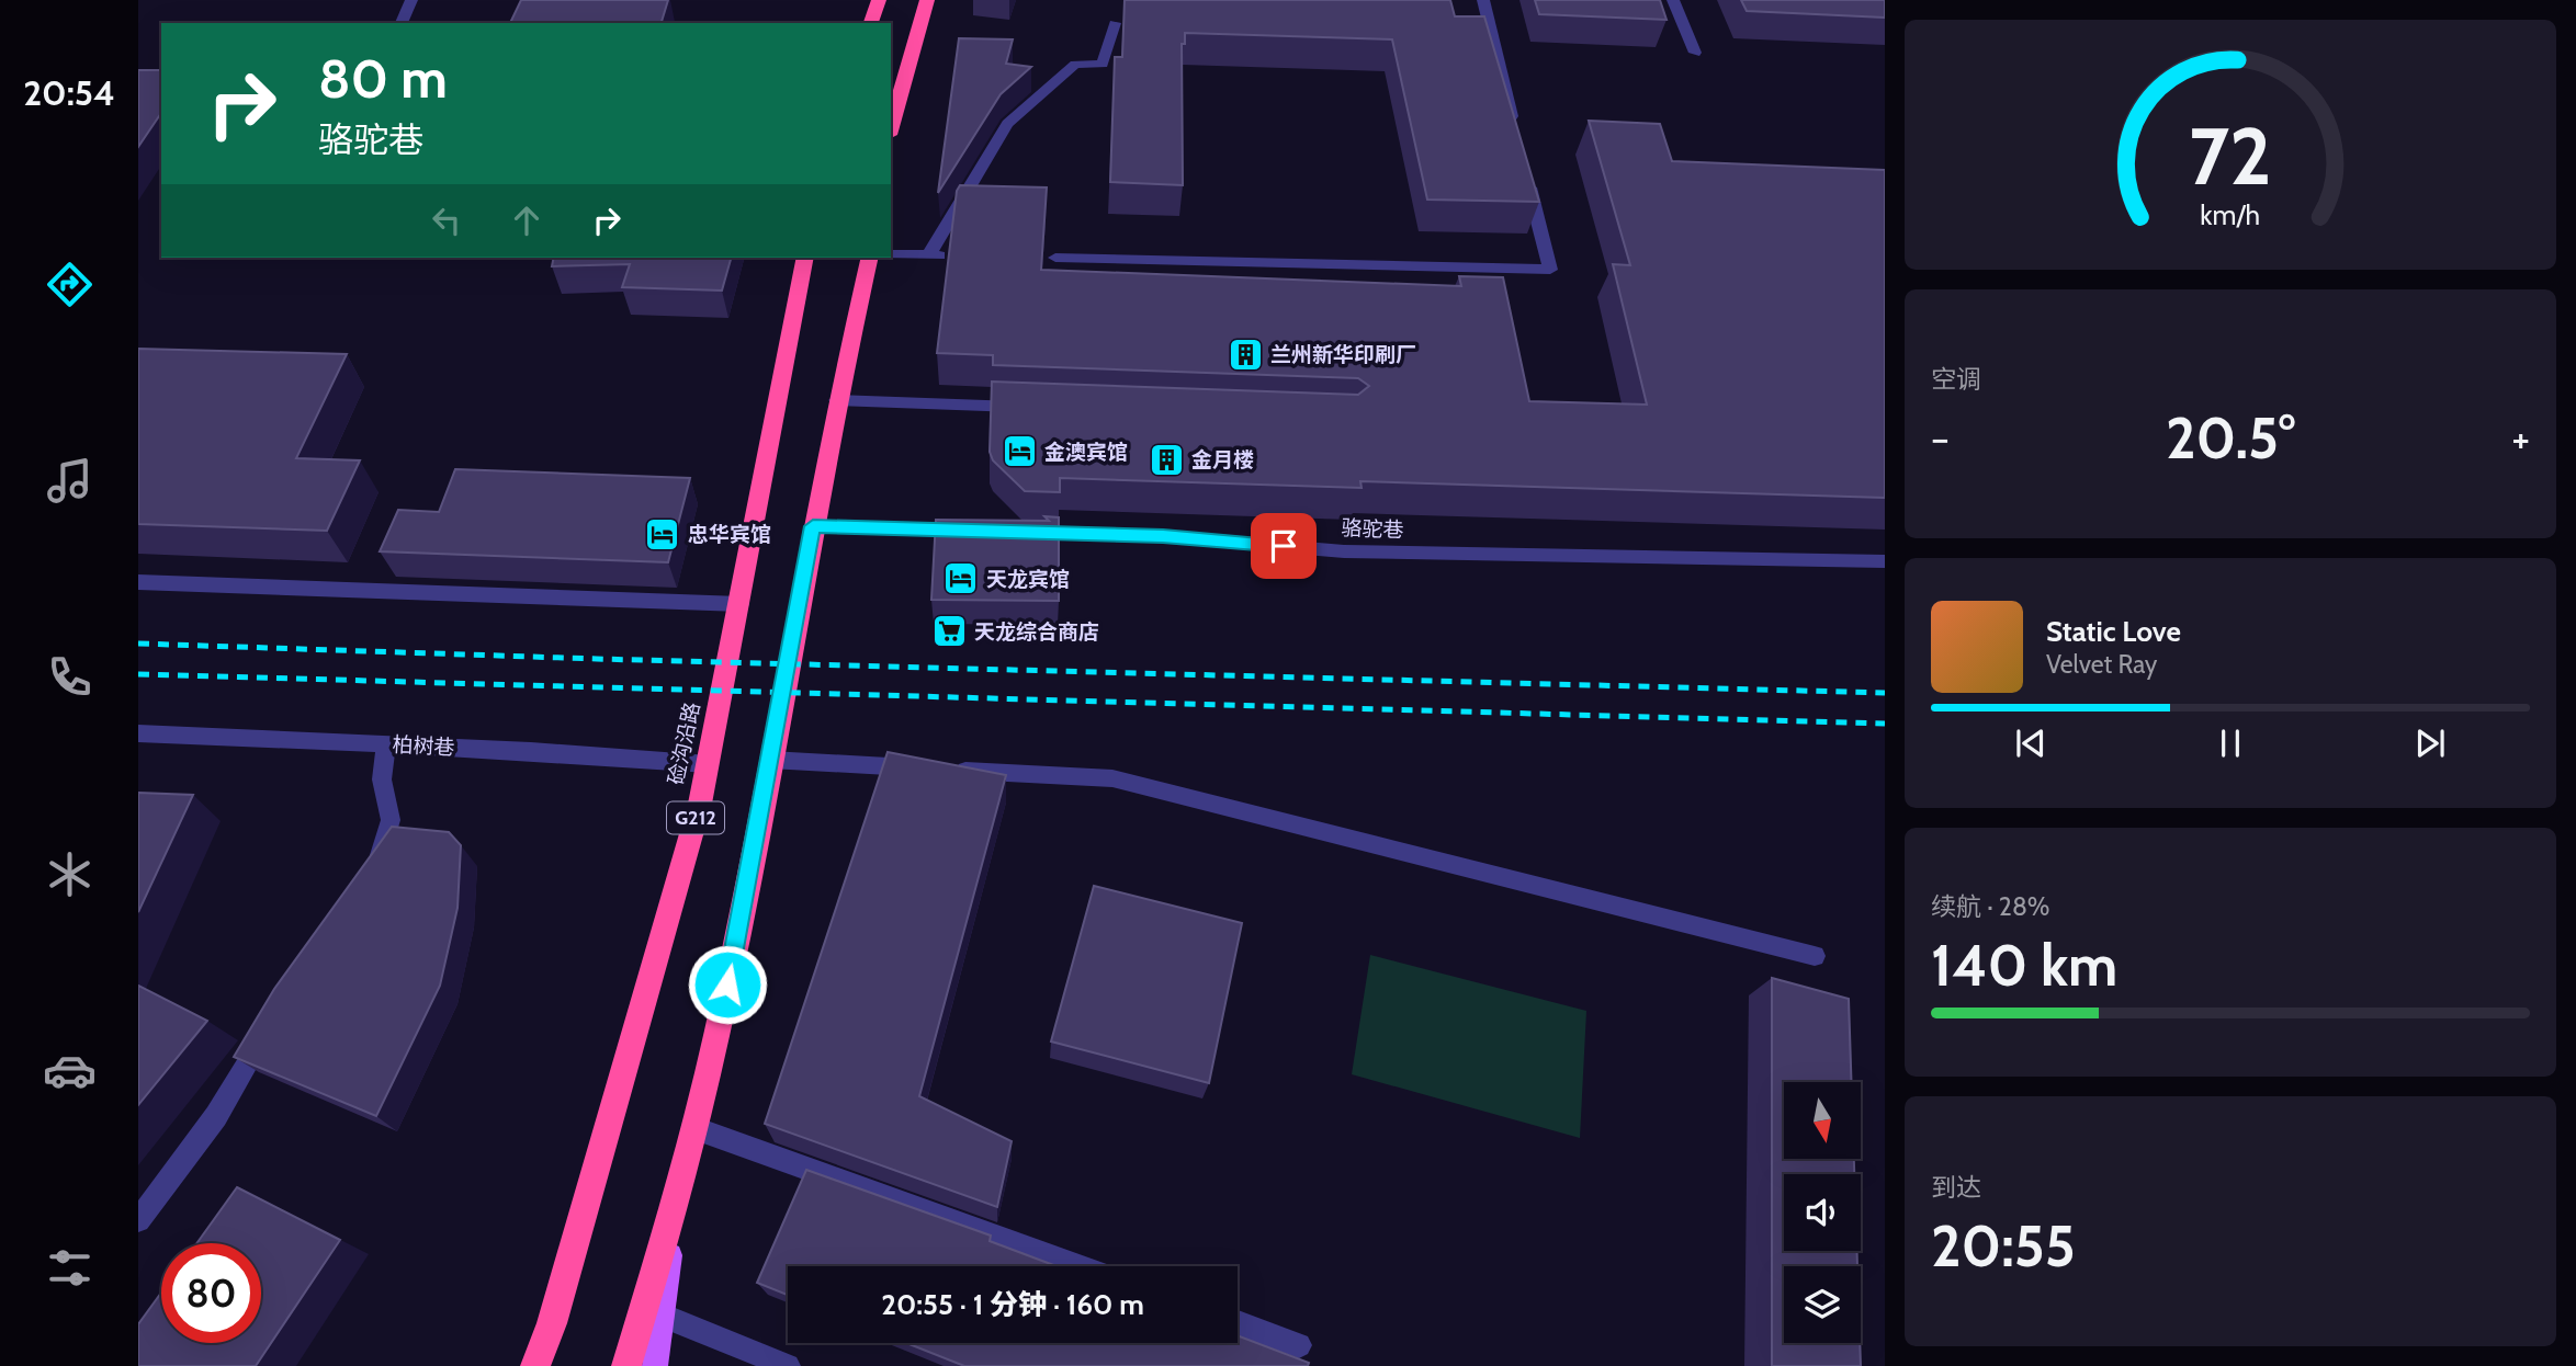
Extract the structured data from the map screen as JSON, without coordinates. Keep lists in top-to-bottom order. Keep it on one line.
{"streets":{"highway":["硷沟沿路","G212"],"street":["骆驼巷","柏树巷"]},"crossings":[["硷沟沿路","柏树巷"]],"places":{"building":["兰州新华印刷厂","金月楼"],"hotel":["金澳宾馆","忠华宾馆","天龙宾馆"],"supermarket":["天龙综合商店"]},"north":"bottom","page":{"tabs":"20:54","turn":["80 m","骆驼巷"],"tile":["空调",["续航 · 28%","140 km"],["到达","20:55"]],"heat":["−","20.5°","+"],"song":["Static Love","Velvet Ray"],"limit":"80","trip":"20:55 · 1 分钟 · 160 m","gauge":["72","km/h"]}}
